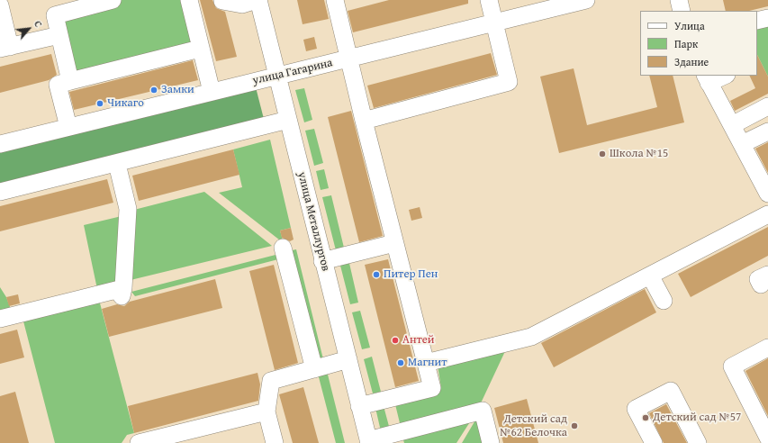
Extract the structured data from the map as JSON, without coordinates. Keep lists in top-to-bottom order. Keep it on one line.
{"streets":{"street":["улица Гагарина","улица Металлургов"]},"crossings":[["улица Гагарина","улица Металлургов"]],"places":["Замки","Чикаго","Школа №15","Питер Пен","Антей","Магнит","Детский сад №57","Детский сад №62 Белочка"],"legend":["Улица","Парк","Здание"],"north":"top right"}
